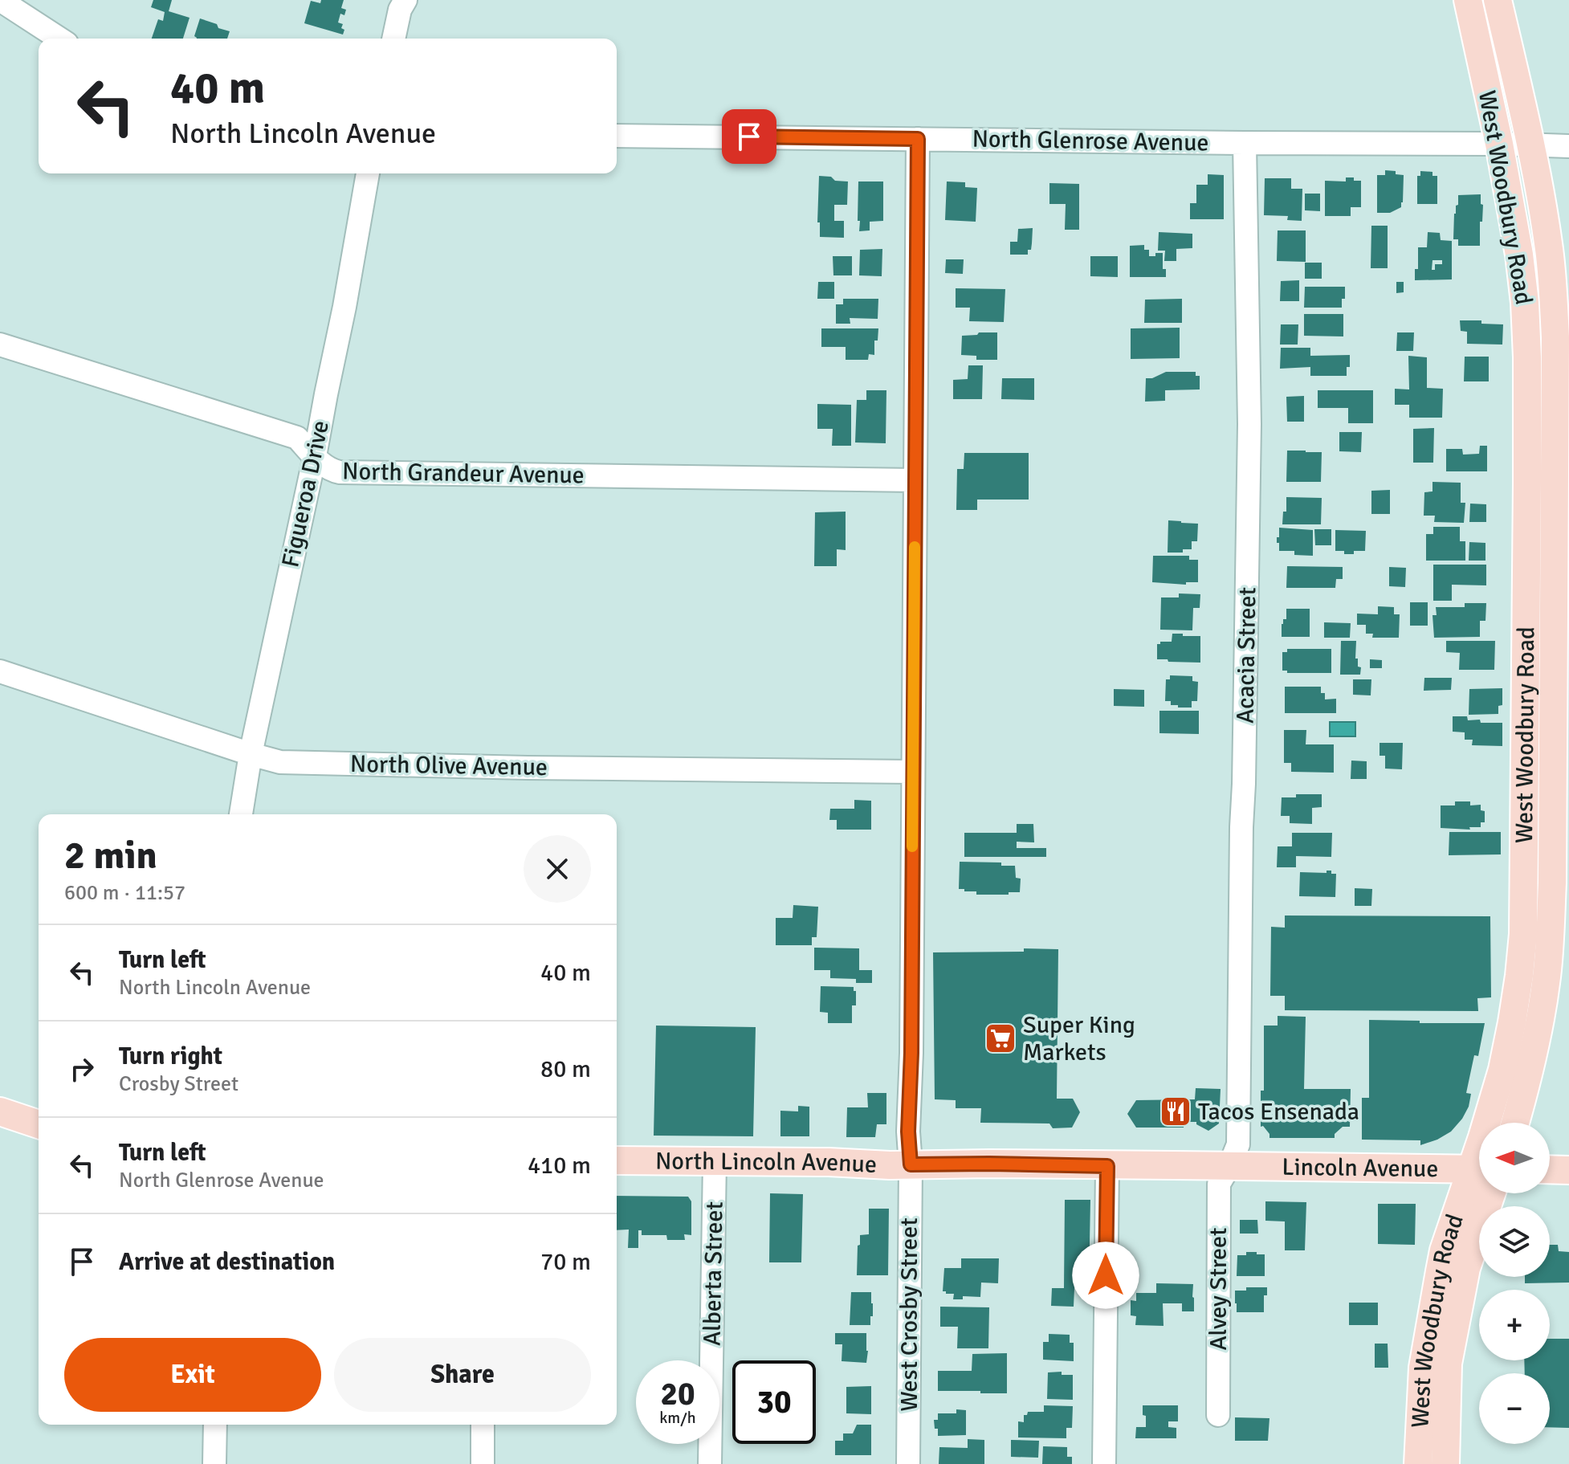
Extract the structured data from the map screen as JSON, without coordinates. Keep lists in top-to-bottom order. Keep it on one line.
{"streets":{"main road":["West Woodbury Road","North Lincoln Avenue","Lincoln Avenue"],"street":["North Glenrose Avenue","North Grandeur Avenue","Figueroa Drive","Acacia Street","North Olive Avenue","Alberta Street","Alvey Street","West Crosby Street"]},"crossings":[["North Glenrose Avenue","West Woodbury Road"],["North Glenrose Avenue","Acacia Street"],["North Glenrose Avenue","West Crosby Street"],["North Grandeur Avenue","Figueroa Drive"],["North Grandeur Avenue","West Crosby Street"],["Figueroa Drive","North Olive Avenue"],["Acacia Street","North Lincoln Avenue"],["Acacia Street","Lincoln Avenue"],["Acacia Street","Alvey Street"],["North Olive Avenue","West Crosby Street"],["North Lincoln Avenue","Lincoln Avenue"],["North Lincoln Avenue","Alberta Street"],["North Lincoln Avenue","Alvey Street"],["North Lincoln Avenue","West Crosby Street"],["Lincoln Avenue","Alvey Street"]],"places":{"supermarket":["Super King Markets"],"restaurant":["Tacos Ensenada"]},"north":"left","page":{"turn":["40 m","North Lincoln Avenue"],"heading":["2 min","600 m · 11:57"],"list":[{"name":"Turn left","note":"North Lincoln Avenue","value":"40 m"},{"name":"Turn right","note":"Crosby Street","value":"80 m"},{"name":"Turn left","note":"North Glenrose Avenue","value":"410 m"},{"name":"Arrive at destination","value":"70 m"}],"map_buttons":["+","−"],"buttons":["Exit","Share"],"speed":"20 km/h","limit":"30"}}
